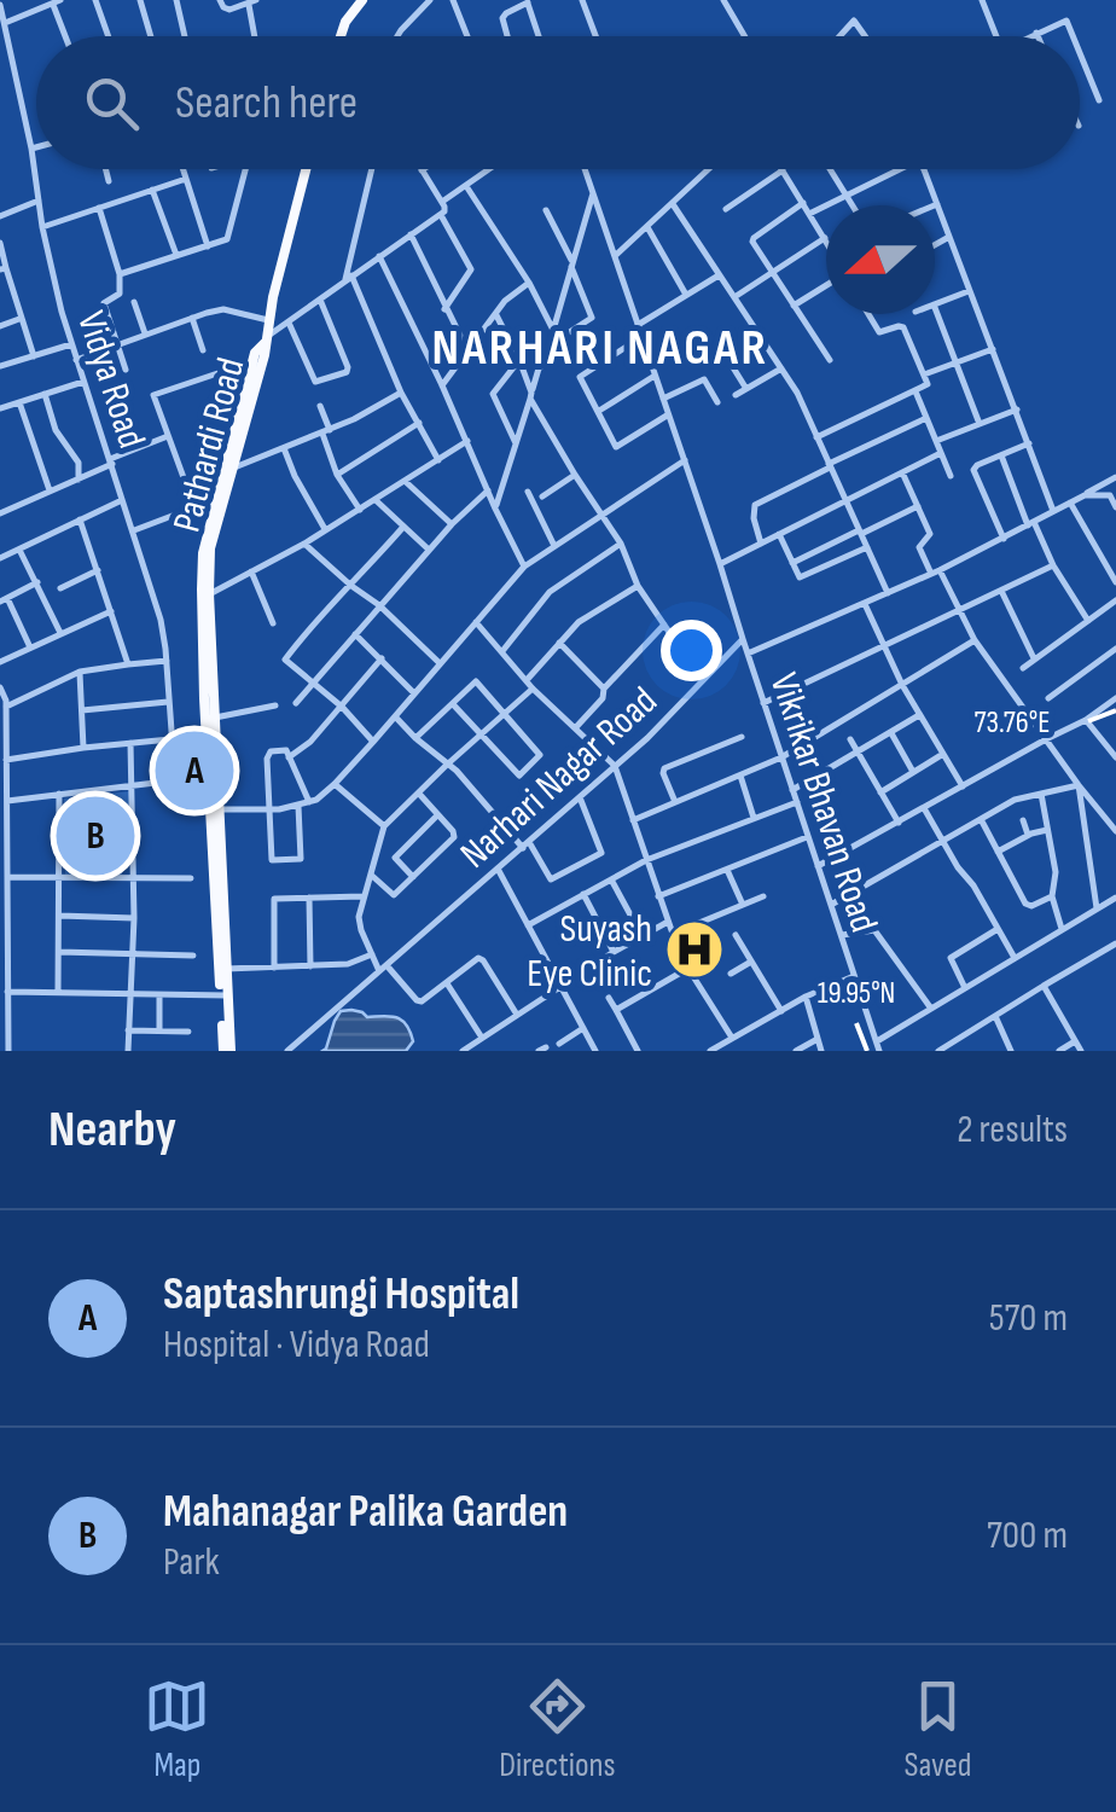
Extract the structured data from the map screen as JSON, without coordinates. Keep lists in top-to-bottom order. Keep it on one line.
{"streets":{"main road":["Pathardi Road"],"street":["Vidya Road","Narhari Nagar Road","Vikrikar Bhavan Road"]},"crossings":[["Narhari Nagar Road","Vikrikar Bhavan Road"]],"districts":["NARHARI NAGAR"],"places":{"hospital":["Suyash Eye Clinic"]},"north":"left","page":{"search":"Search here","pins":["A","B"],"heading":["Nearby","2 results"],"list":[{"mark":"A","name":"Saptashrungi Hospital","note":"Hospital · Vidya Road","value":"570 m"},{"mark":"B","name":"Mahanagar Palika Garden","note":"Park","value":"700 m"}],"nav":["Map","Directions","Saved"]},"coordinates":["73.76°E","19.95°N"]}
